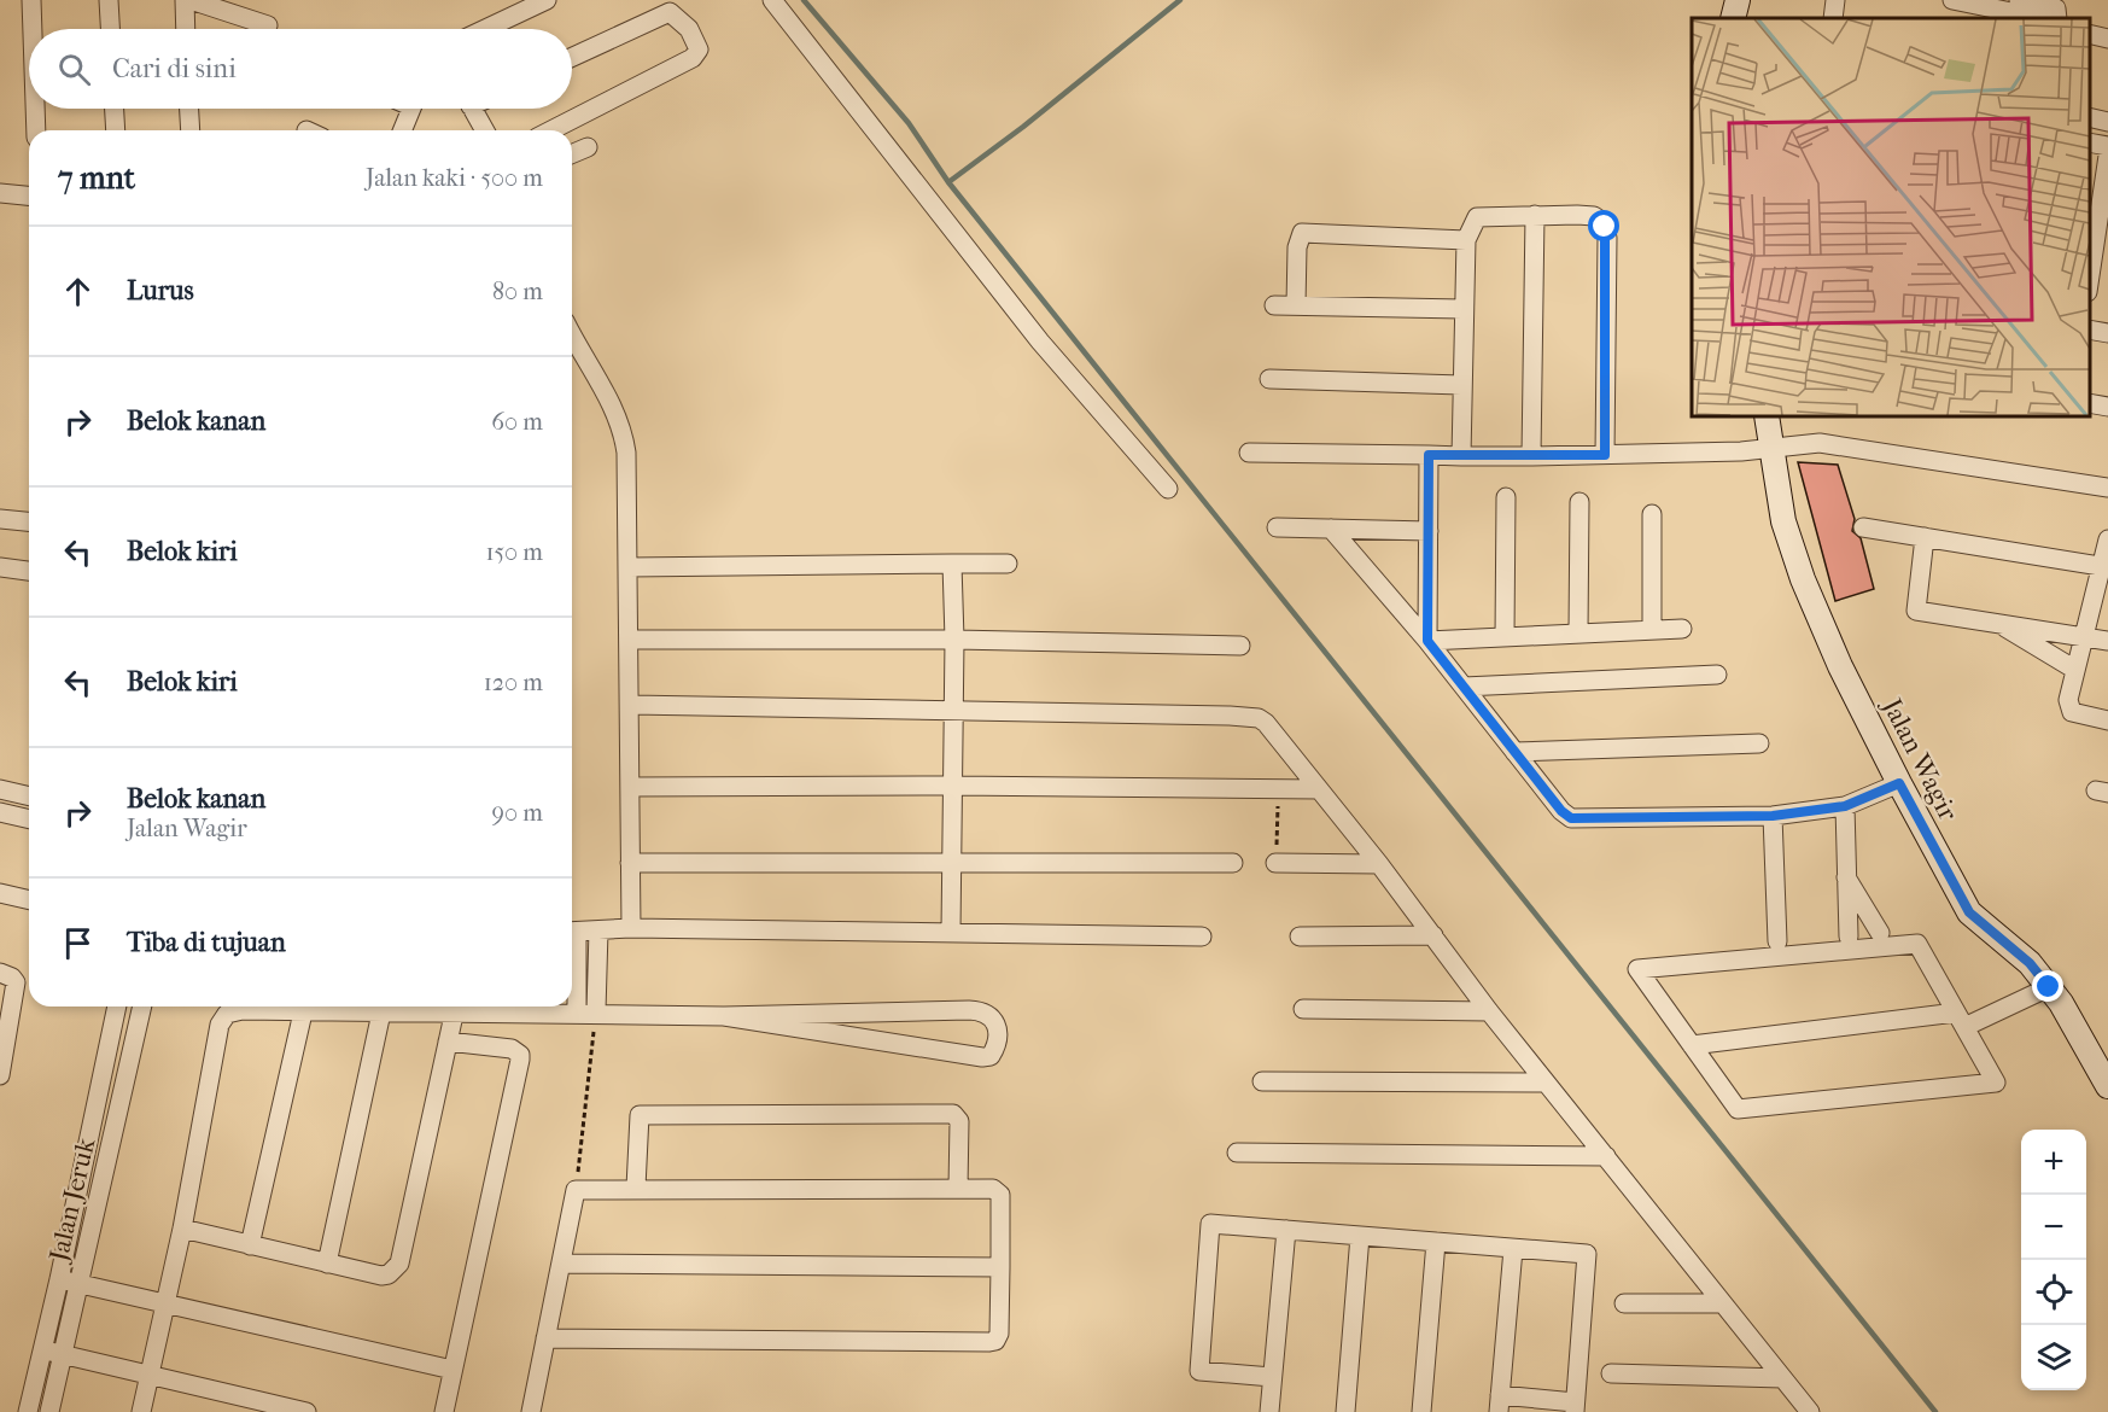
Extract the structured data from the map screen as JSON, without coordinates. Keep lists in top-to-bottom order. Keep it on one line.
{"streets":{"street":["Jalan Wagir","Jalan Jeruk"]},"page":{"search":"Cari di sini","heading":["7 mnt","Jalan kaki · 500 m"],"list":[["Lurus","80 m"],["Belok kanan","60 m"],["Belok kiri","150 m"],["Belok kiri","120 m"],["Belok kanan","Jalan Wagir","90 m"],"Tiba di tujuan"],"map_buttons":["+","−"]}}
